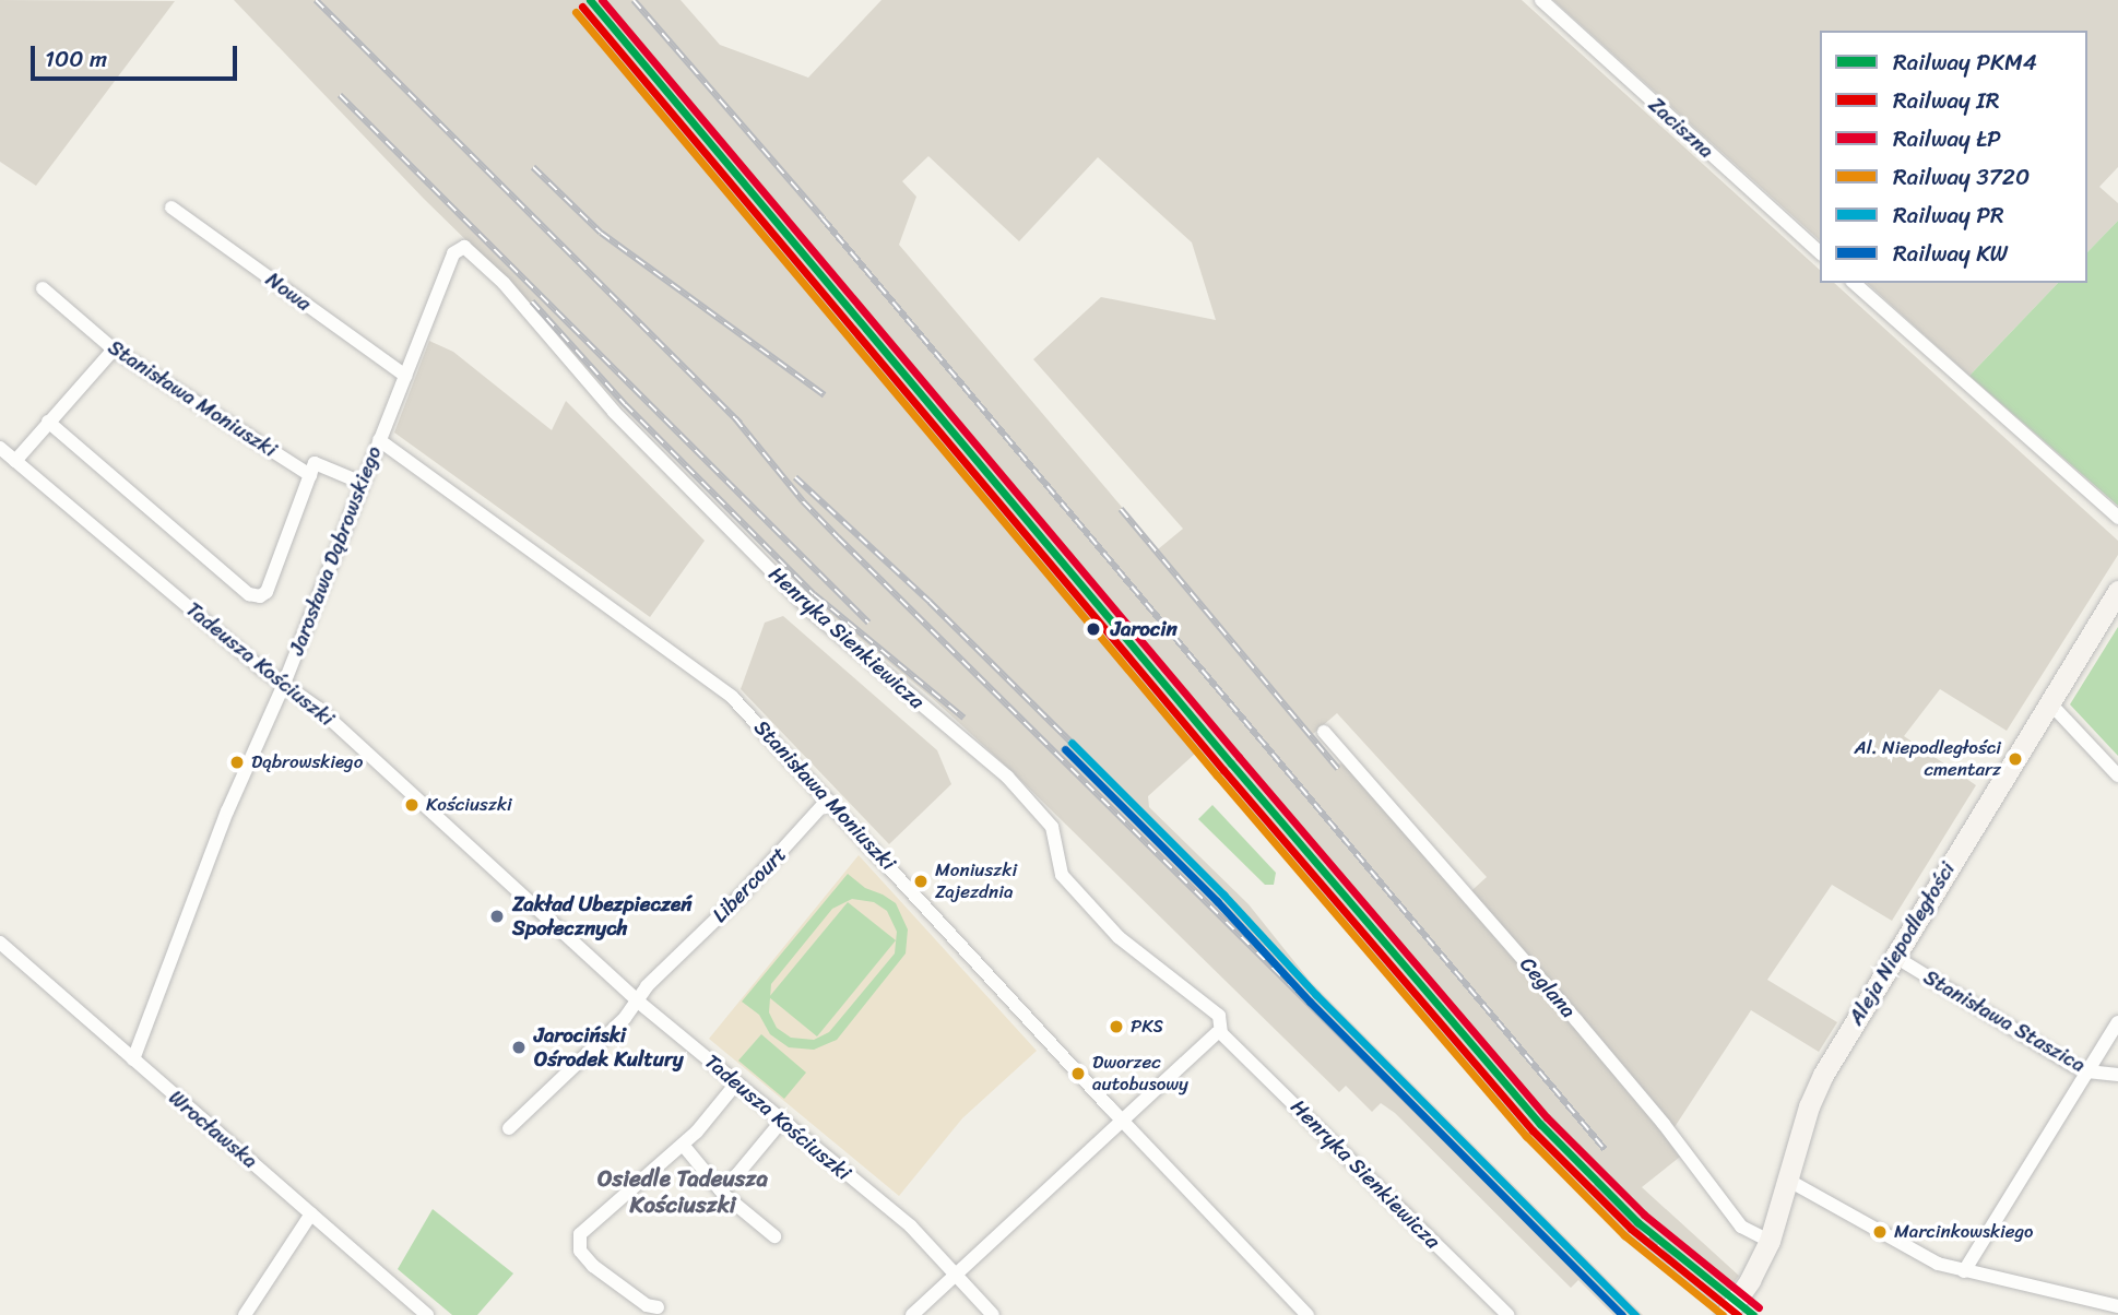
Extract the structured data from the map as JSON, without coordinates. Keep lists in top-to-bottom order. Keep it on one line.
{"streets":{"main road":["Aleja Niepodległości"],"street":["Zaciszna","Nowa","Stanisława Moniuszki","Jarosława Dąbrowskiego","Henryka Sienkiewicza","Tadeusza Kościuszki","Libercourt","Ceglana","Stanisława Staszica","Wrocławska"]},"crossings":[["Nowa","Jarosława Dąbrowskiego"],["Stanisława Moniuszki","Jarosława Dąbrowskiego"],["Stanisława Moniuszki","Libercourt"],["Jarosława Dąbrowskiego","Henryka Sienkiewicza"],["Jarosława Dąbrowskiego","Tadeusza Kościuszki"],["Jarosława Dąbrowskiego","Wrocławska"],["Tadeusza Kościuszki","Libercourt"],["Aleja Niepodległości","Ceglana"],["Aleja Niepodległości","Stanisława Staszica"]],"districts":["Osiedle Tadeusza Kościuszki"],"places":["Jarocin","Al. Niepodległości cmentarz","Dąbrowskiego","Kościuszki","Moniuszki Zajezdnia","Zakład Ubezpieczeń Społecznych","PKS","Jarociński Ośrodek Kultury","Dworzec autobusowy","Marcinkowskiego"],"lines":["rail line PKM4","rail line ŁP","rail line IR","rail line 3720","rail line PR","rail line KW"],"legend":["Railway PKM4","Railway IR","Railway ŁP","Railway 3720","Railway PR","Railway KW"],"scale_bar":"100 m"}
